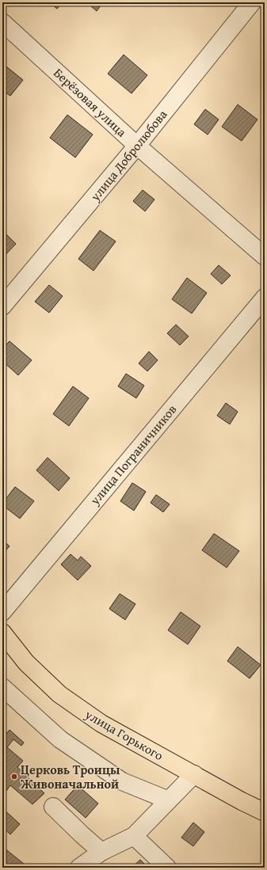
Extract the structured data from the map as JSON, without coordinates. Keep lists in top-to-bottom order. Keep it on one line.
{"streets":{"main road":["улица Горького"],"street":["Берёзовая улица","улица Добролюбова","улица Пограничников"]},"crossings":[["Берёзовая улица","улица Добролюбова"]],"places":["Церковь Троицы Живоначальной"]}
